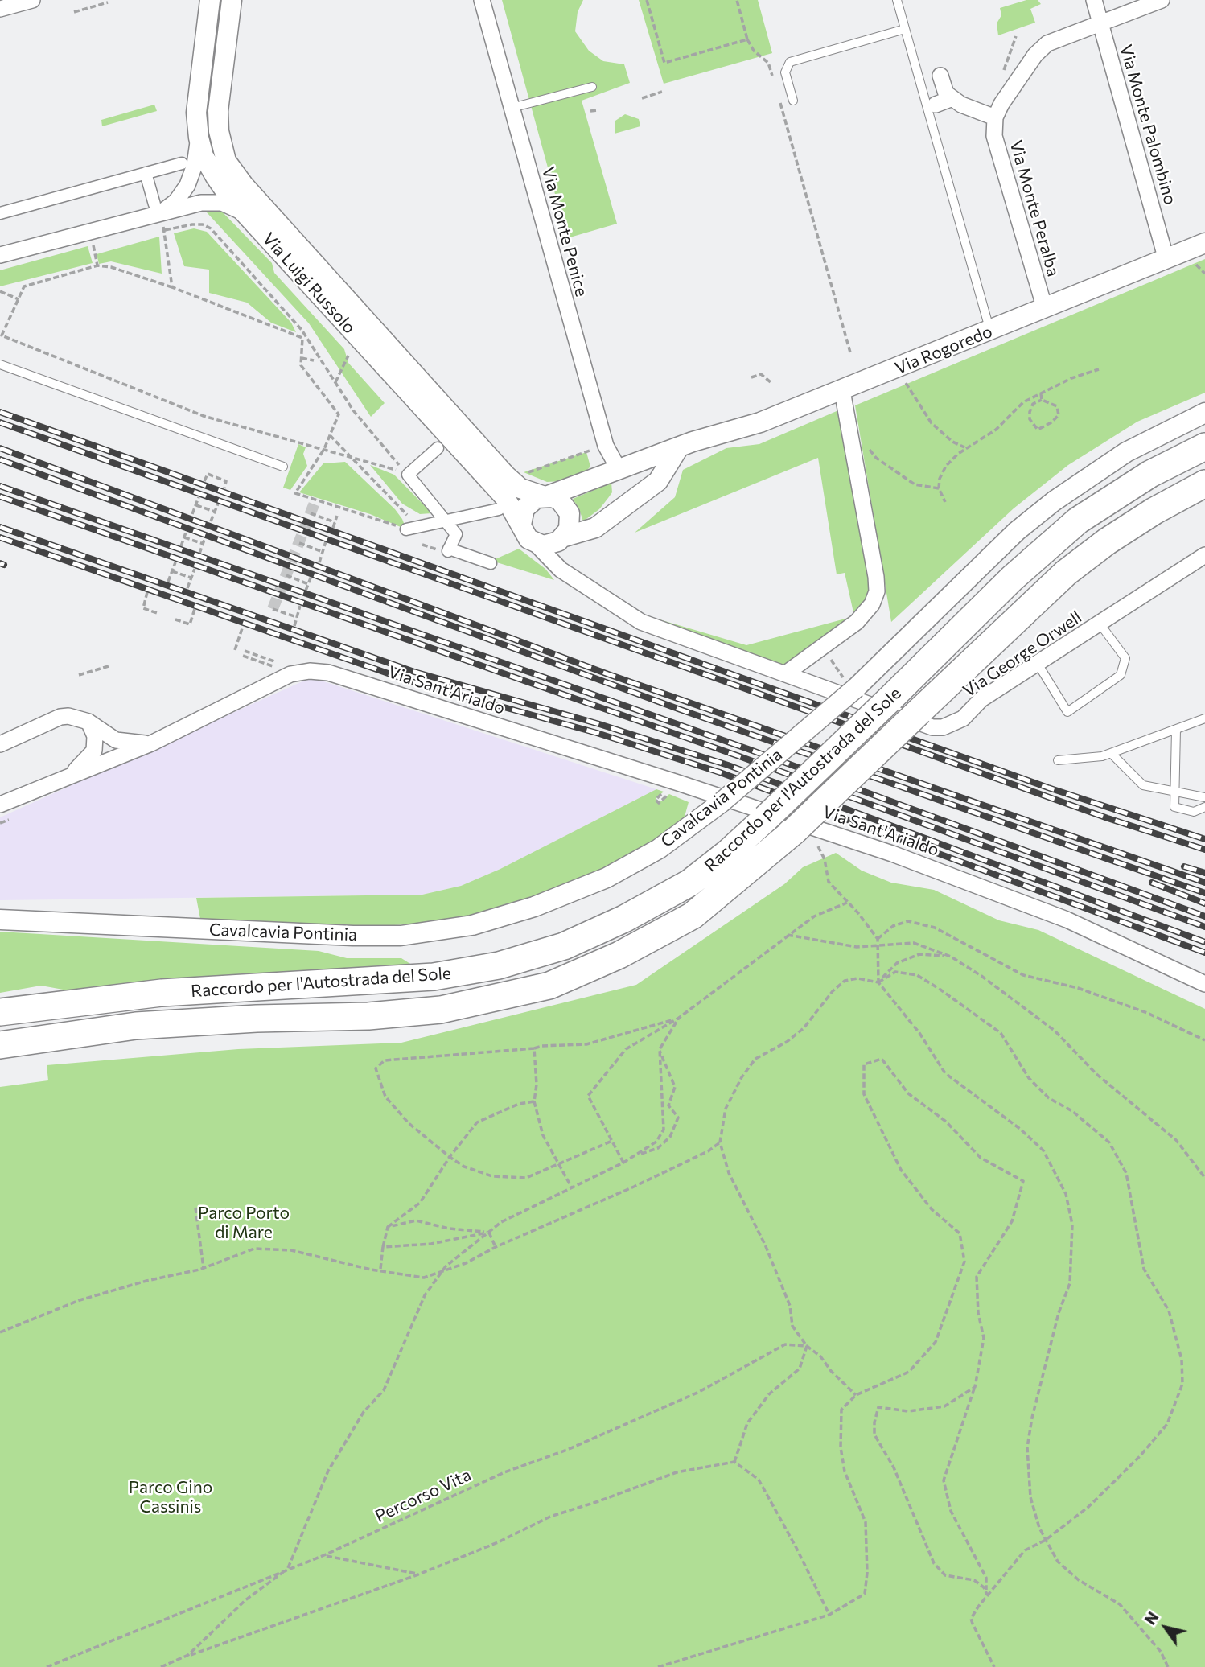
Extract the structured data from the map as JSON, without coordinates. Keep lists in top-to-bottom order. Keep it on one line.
{"streets":{"highway":["Raccordo per l'Autostrada del Sole"],"street":["Via Monte Palombino","Via Monte Peralba","Via Monte Penice","Via Luigi Russolo","Via Rogoredo","Via George Orwell","Via Sant'Arialdo","Cavalcavia Pontinia"],"path":["Percorso Vita"]},"crossings":[["Via Monte Palombino","Via Rogoredo"],["Via Monte Peralba","Via Rogoredo"],["Via Monte Penice","Via Rogoredo"],["Via Luigi Russolo","Via Rogoredo"],["Via Luigi Russolo","Via George Orwell"],["Via Rogoredo","Via George Orwell"]],"parks":["Parco Porto di Mare","Parco Gino Cassinis"],"north":"top left"}
